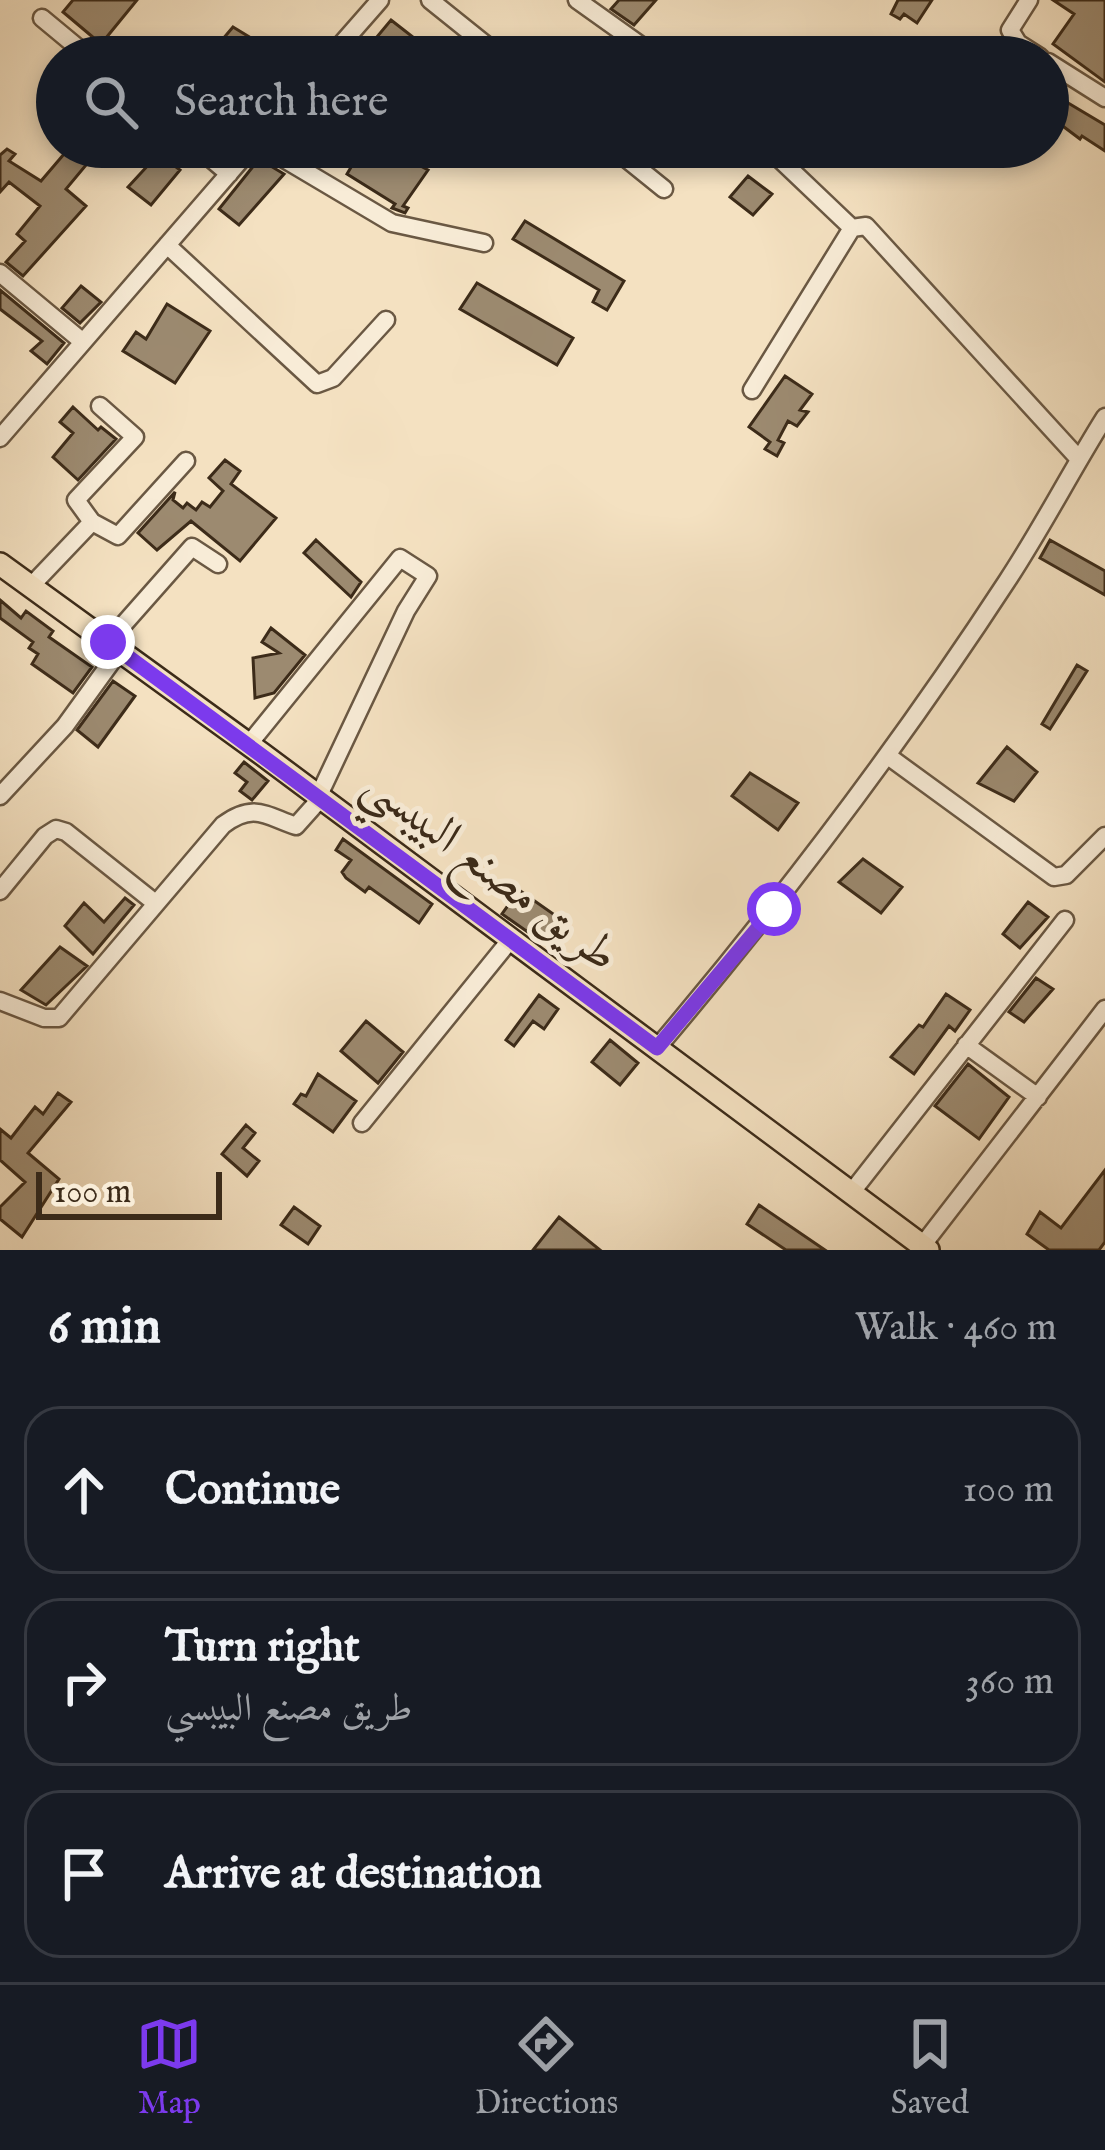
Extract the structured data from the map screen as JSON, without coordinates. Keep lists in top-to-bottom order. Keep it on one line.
{"streets":{"main road":["طريق مصنع البيبسي"]},"scale_bar":"100 m","page":{"search":"Search here","scale":"100 m","heading":["6 min","Walk · 460 m"],"list":[["Continue","100 m"],["Turn right","طريق مصنع البيبسي","360 m"],"Arrive at destination"],"nav":["Map","Directions","Saved"]}}
